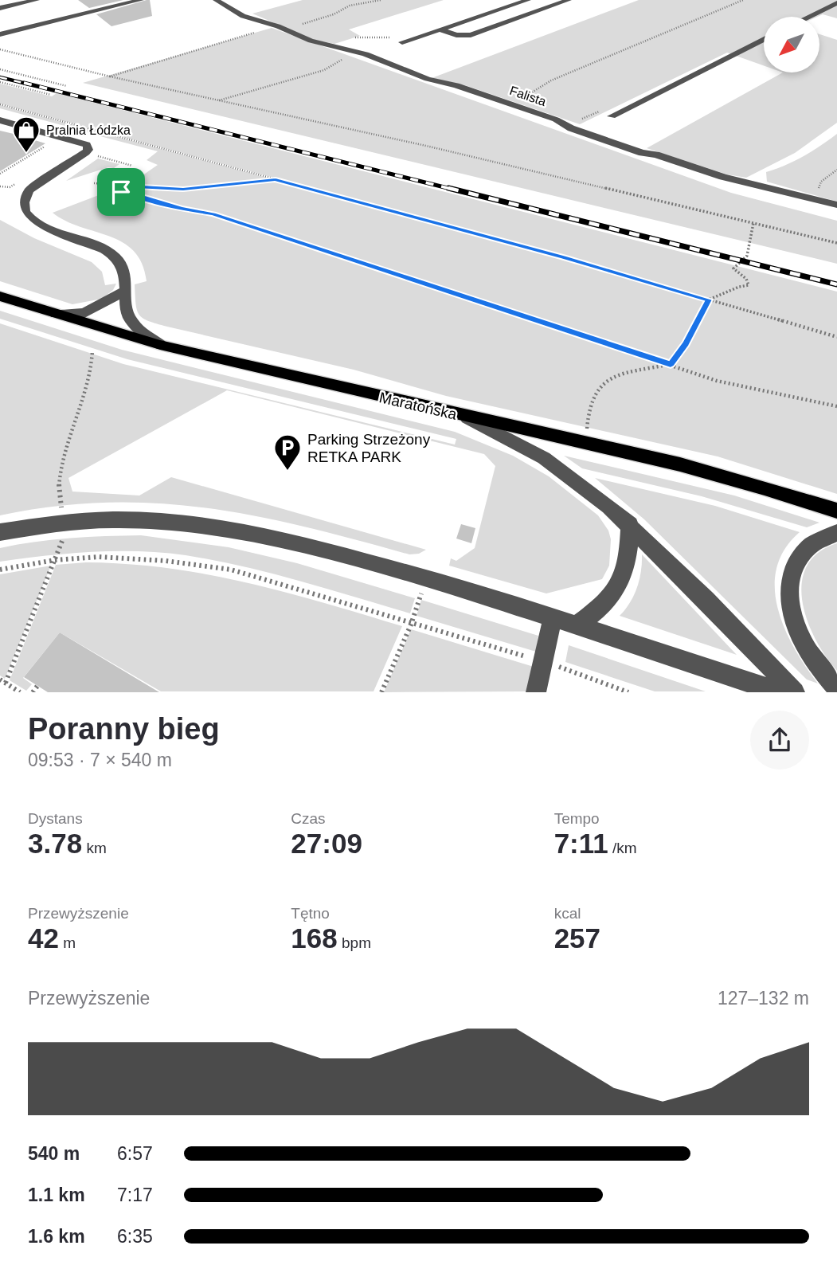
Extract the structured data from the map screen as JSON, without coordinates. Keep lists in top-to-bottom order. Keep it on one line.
{"streets":{"main road":["Maratońska"],"street":["Falista"]},"places":{"shop":["Pralnia Łódzka"],"parking":["Parking Strzeżony RETKA PARK"]},"north":"bottom left","page":{"heading":["Poranny bieg","09:53 · 7 × 540 m"],"stats":[["Dystans","3.78 km"],["Czas","27:09"],["Tempo","7:11 /km"],["Przewyższenie","42 m"],["Tętno","168 bpm"],["kcal","257"]],"chart":["Przewyższenie","127–132 m"],"list":[{"name":"540 m","note":"6:57"},{"name":"1.1 km","note":"7:17"},{"name":"1.6 km","note":"6:35"}]}}
